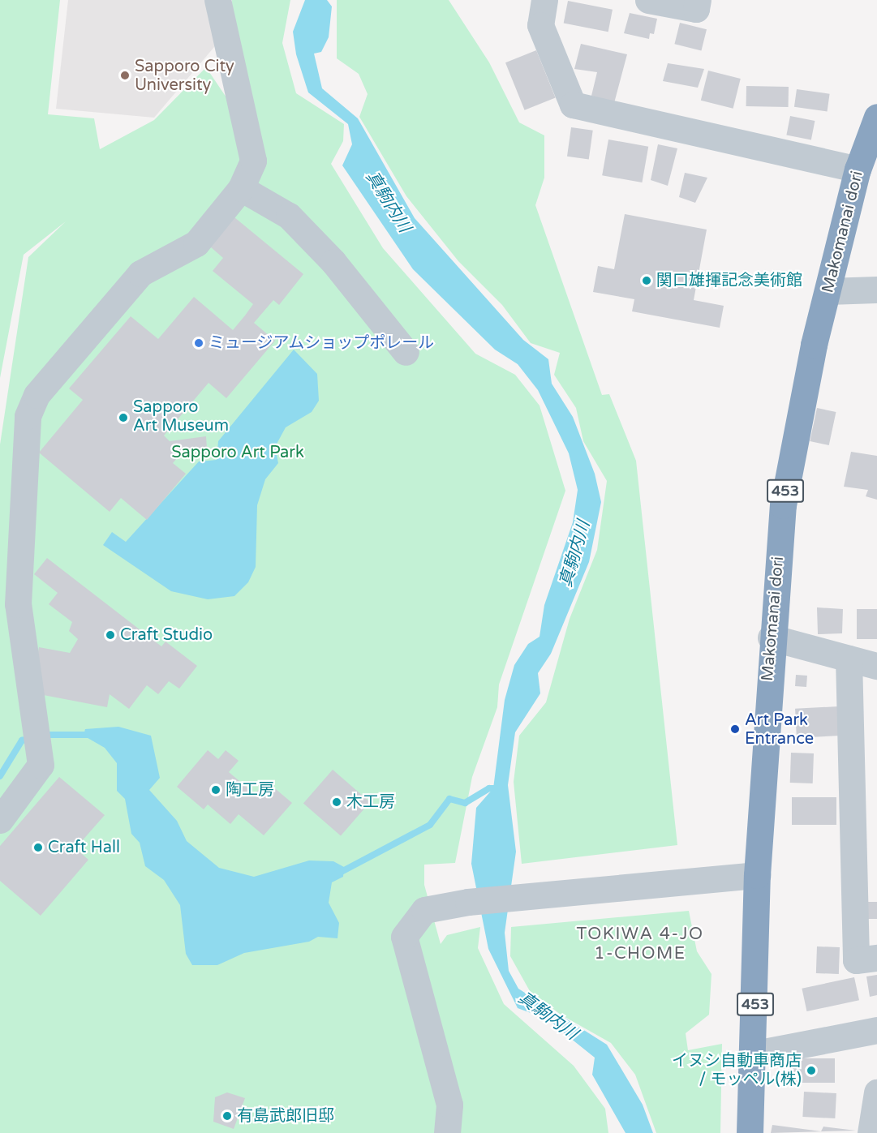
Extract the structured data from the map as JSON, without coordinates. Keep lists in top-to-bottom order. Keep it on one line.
{"streets":{"highway":["Makomanai dori","453"]},"districts":["TOKIWA 4-JO 1-CHOME"],"water":["真駒内川"],"parks":["Sapporo Art Park"],"places":["Sapporo City University","関口雄揮記念美術館","ミュージアムショップポレール","Sapporo Art Museum","Craft Studio","Art Park Entrance","陶工房","木工房","Craft Hall","イヌシ自動車商店 / モッペル(株)","有島武郎旧邸"]}
